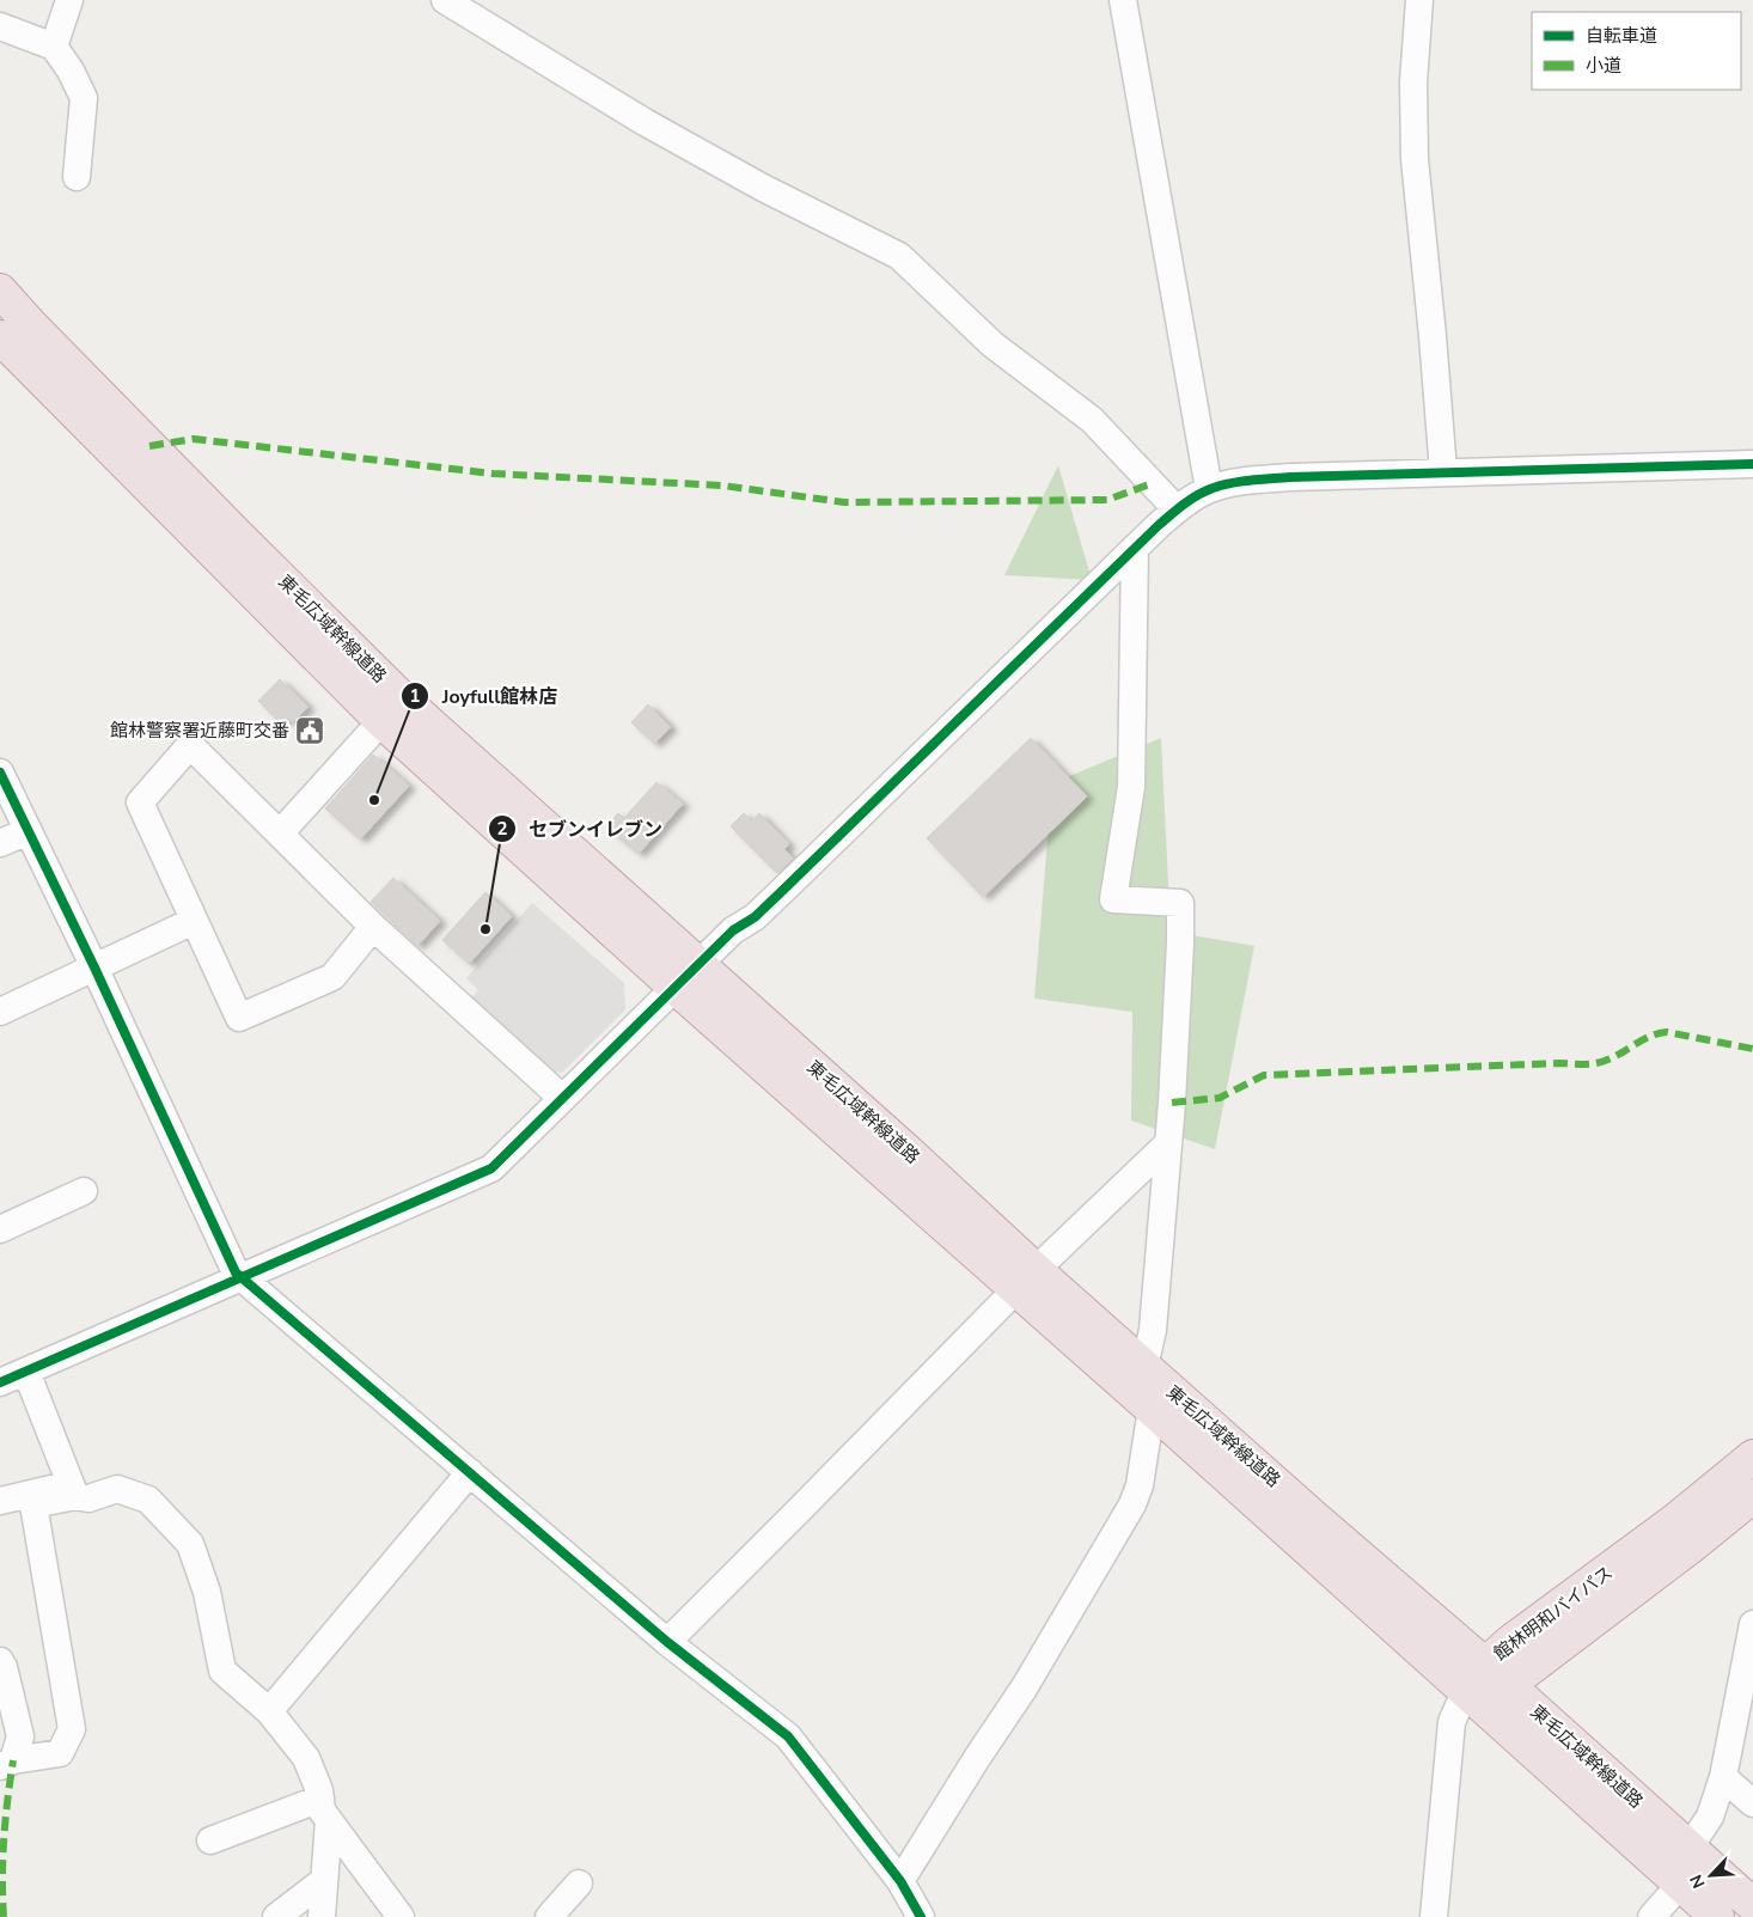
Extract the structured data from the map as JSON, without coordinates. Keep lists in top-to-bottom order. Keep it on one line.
{"streets":{"highway":["東毛広域幹線道路","館林明和バイパス"]},"crossings":[["東毛広域幹線道路","館林明和バイパス"]],"places":{"public building":["館林警察署近藤町交番"],"other":["Joyfull館林店","セブンイレブン"]},"legend":["自転車道","小道"],"north":"bottom left"}
